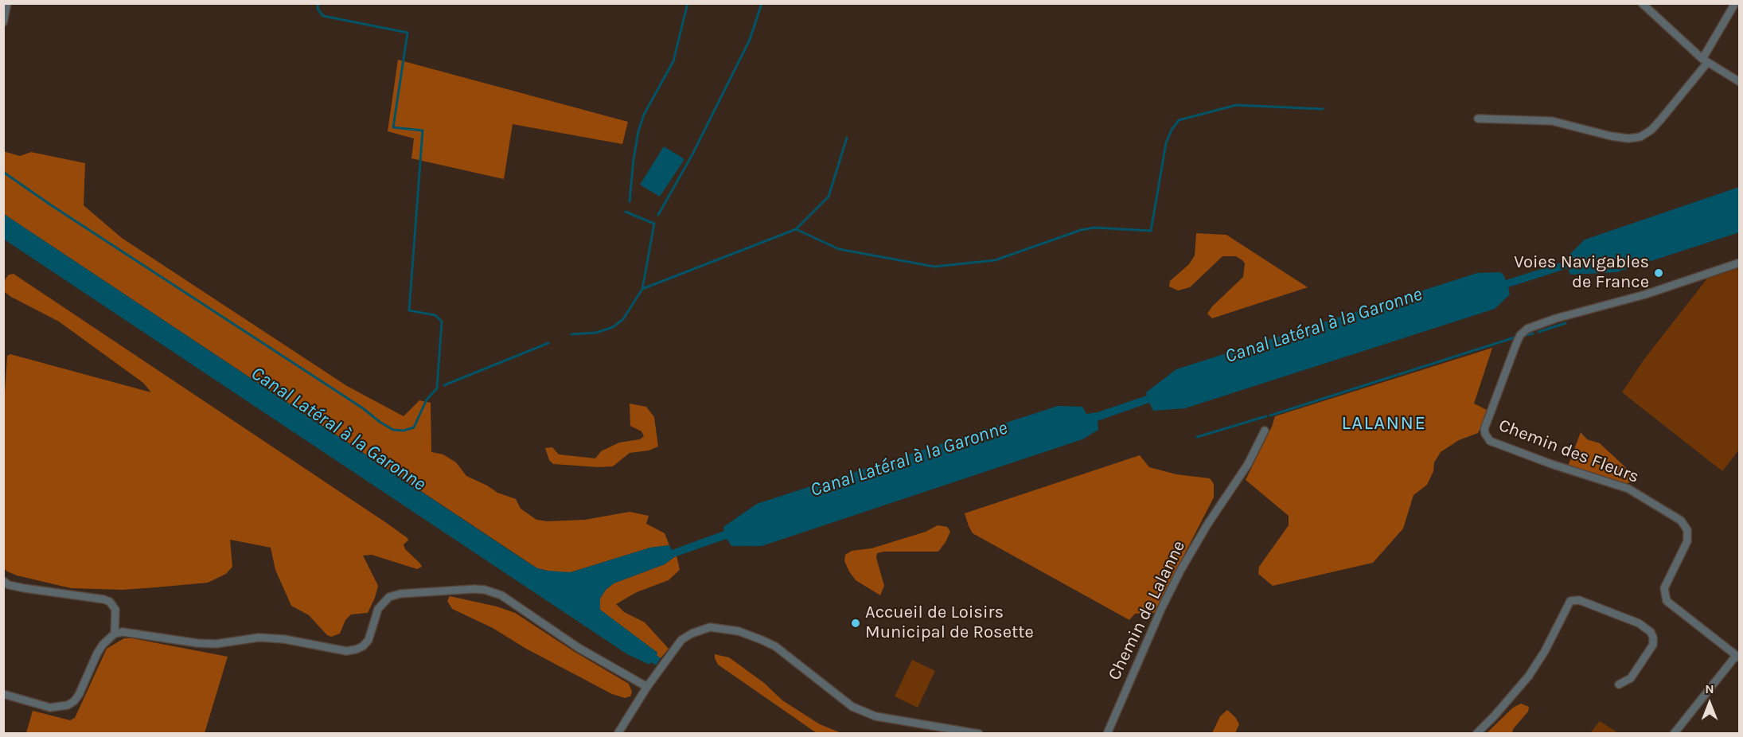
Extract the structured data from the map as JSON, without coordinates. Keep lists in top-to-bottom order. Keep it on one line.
{"streets":{"street":["Chemin des Fleurs","Chemin de Lalanne"]},"districts":["LALANNE"],"water":["Canal Latéral à la Garonne"],"places":["Voies Navigables de France","Accueil de Loisirs Municipal de Rosette"],"north":"top"}
